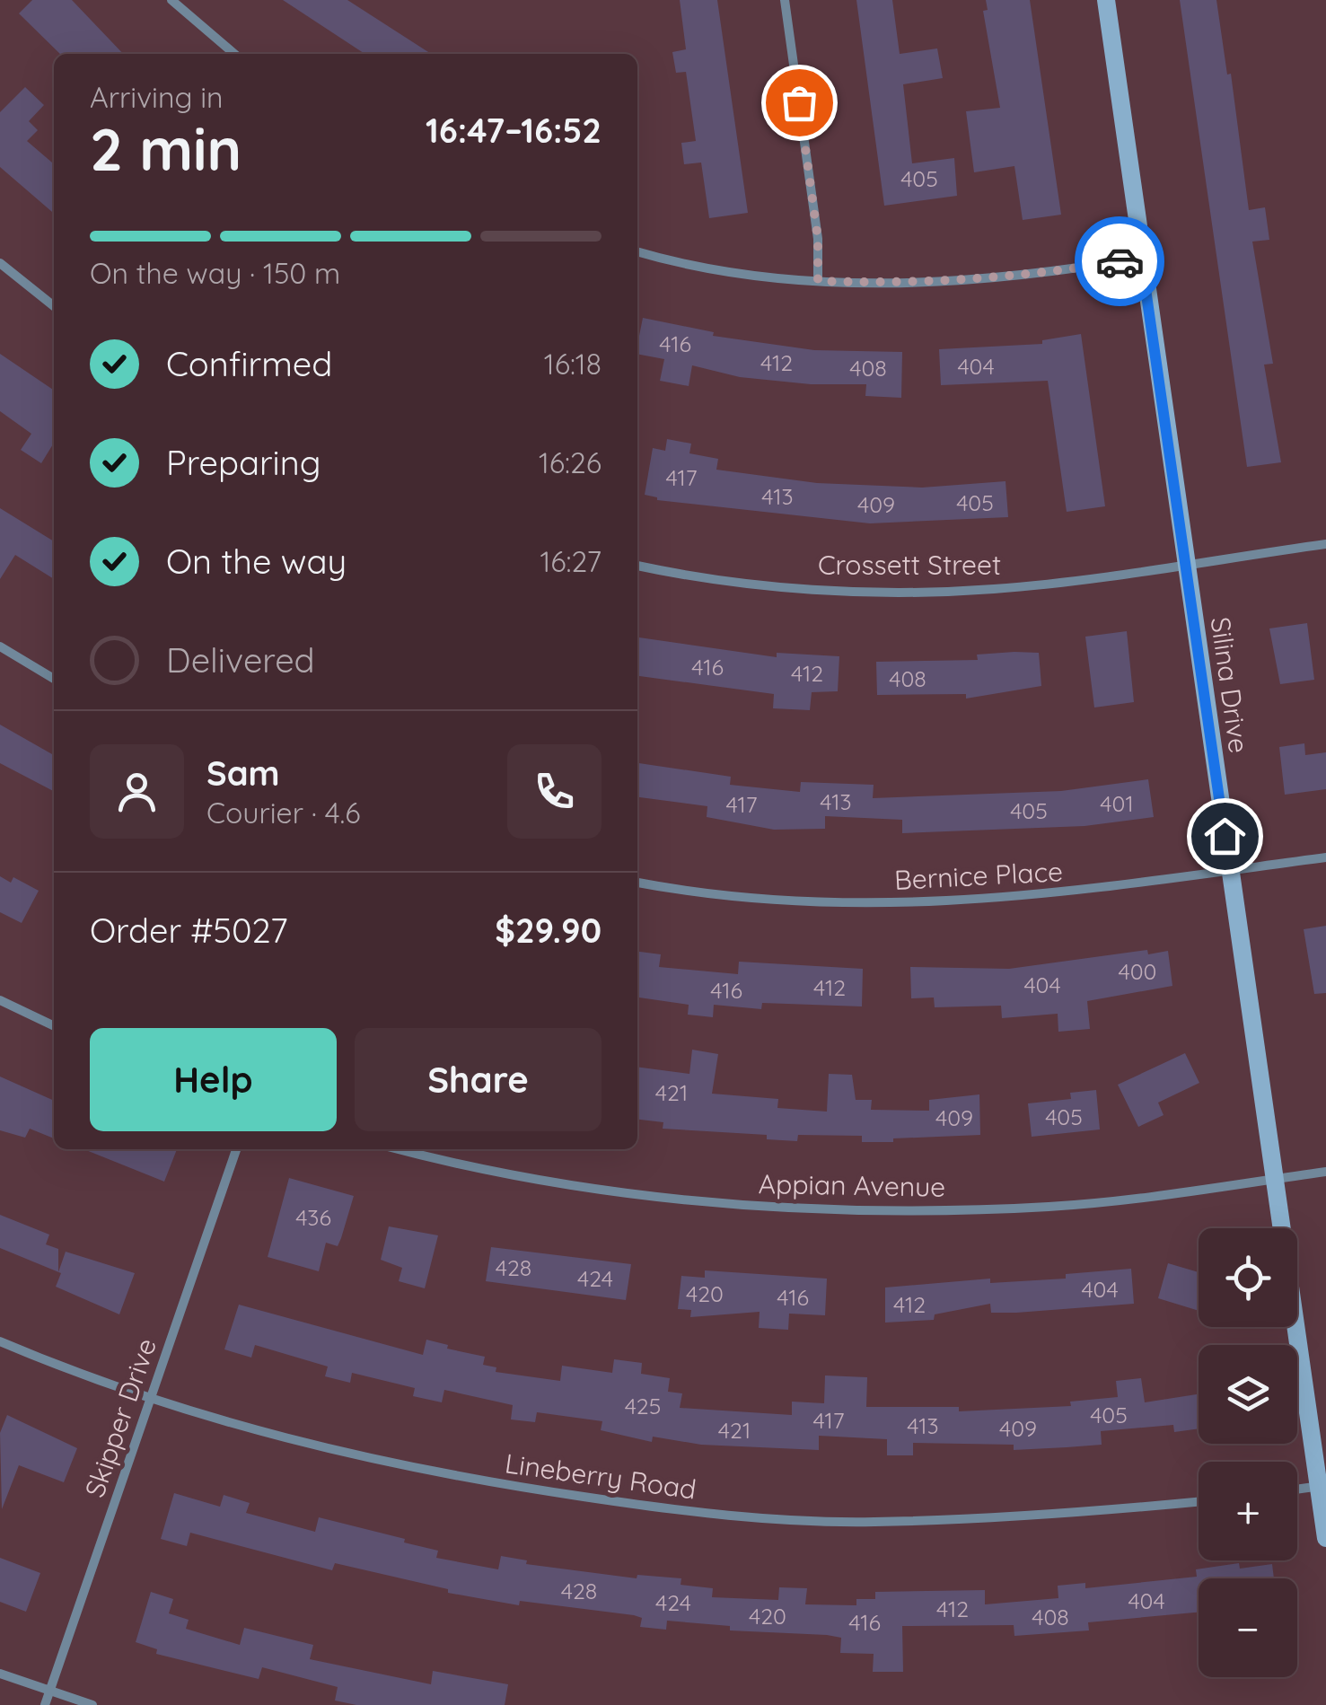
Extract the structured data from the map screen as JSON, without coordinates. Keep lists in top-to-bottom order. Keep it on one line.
{"streets":{"street":["Crossett Street","Silina Drive","Bernice Place","Appian Avenue","Skipper Drive","Lineberry Road"]},"crossings":[["Crossett Street","Silina Drive"],["Silina Drive","Bernice Place"],["Silina Drive","Appian Avenue"],["Skipper Drive","Lineberry Road"]],"house_numbers":["405","416","412","404","408","417","413","405","409","416","412","408","413","401","417","405","400","404","412","416","421","405","409","436","428","424","404","420","416","412","425","405","417","413","409","421","428","404","424","412","420","408","416"],"page":{"heading":["2 min","Arriving in","16:47–16:52"],"panel":["Sam","Courier · 4.6","Order #5027","$29.90"],"bar":"On the way · 150 m","list":[["Confirmed","16:18"],["Preparing","16:26"],["On the way","16:27"],"Delivered"],"buttons":["Help","Share"],"map_buttons":["+","−"]}}
